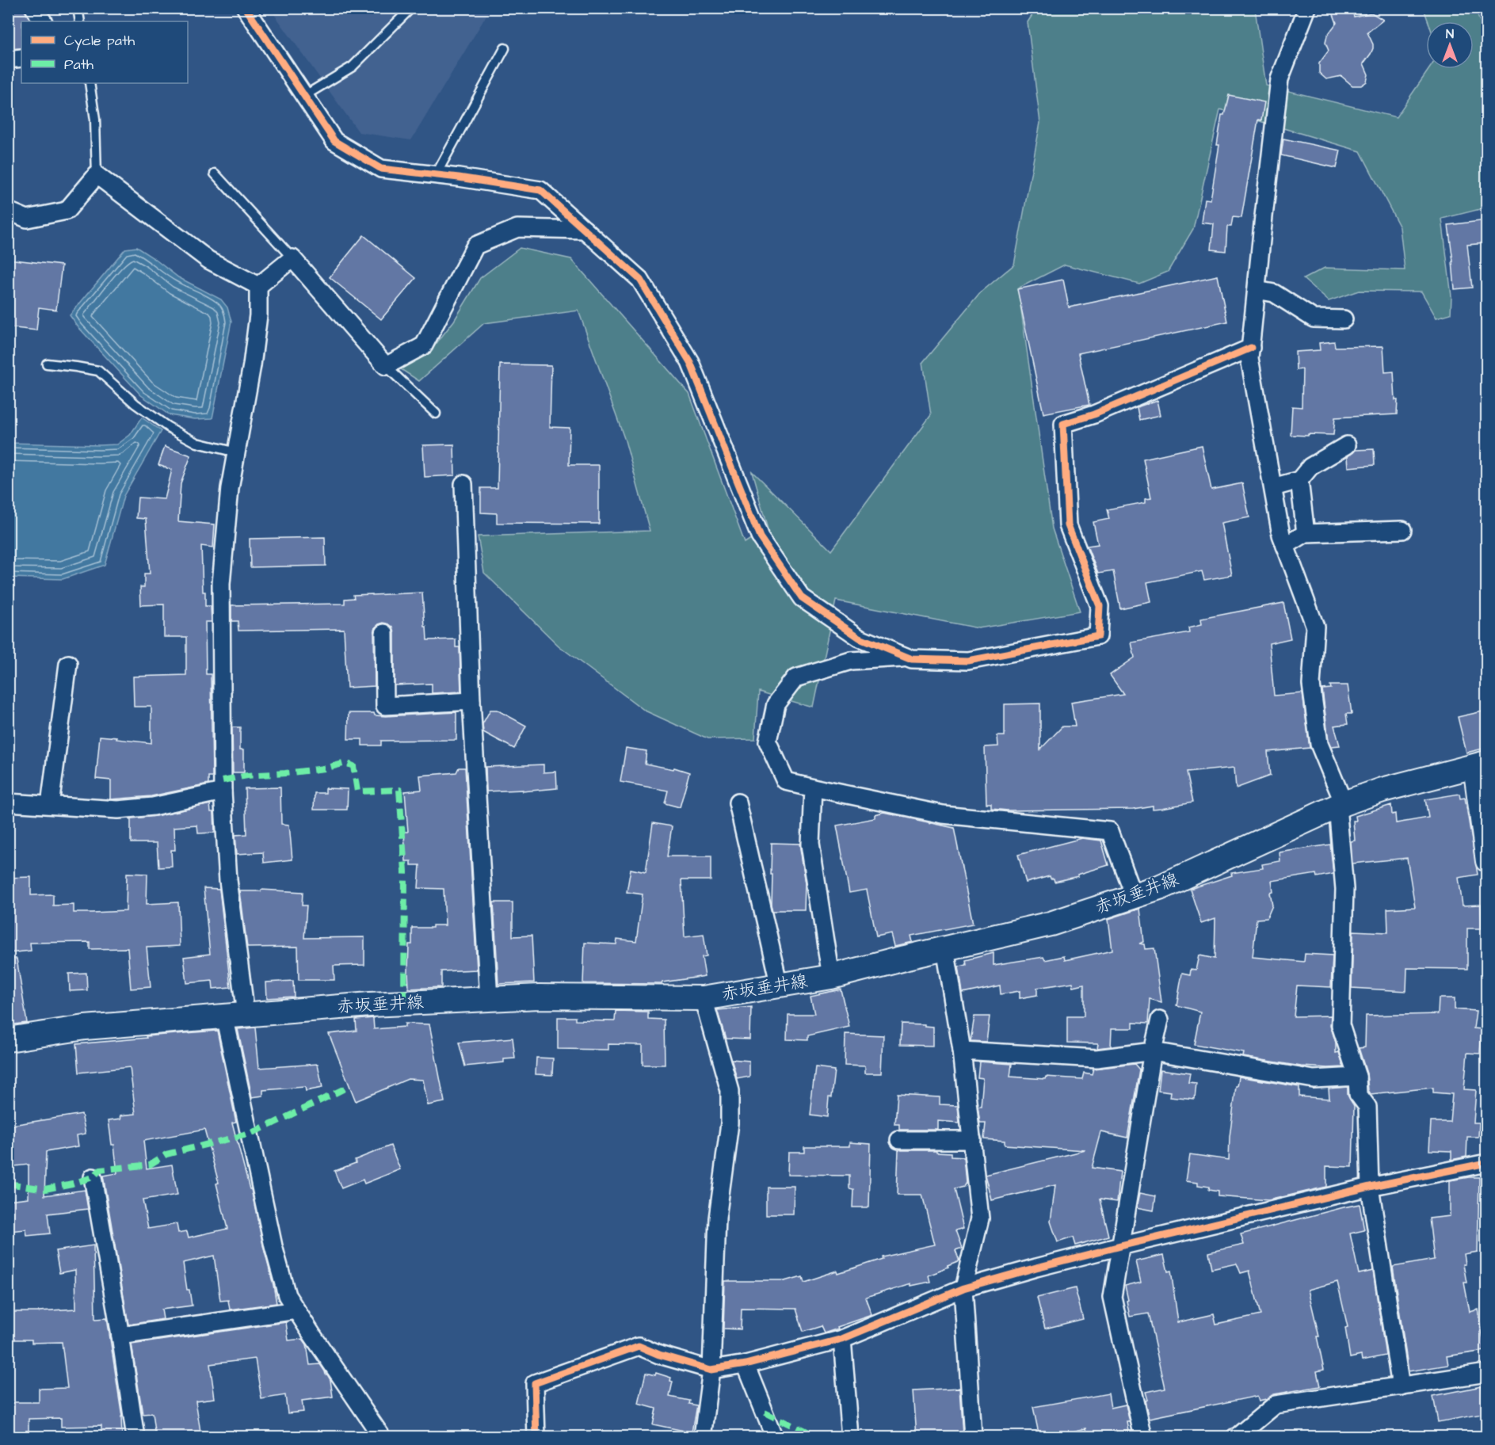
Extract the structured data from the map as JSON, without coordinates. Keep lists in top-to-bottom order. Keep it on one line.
{"streets":{"main road":["赤坂垂井線"]},"legend":["Cycle path","Path"],"north":"top"}
